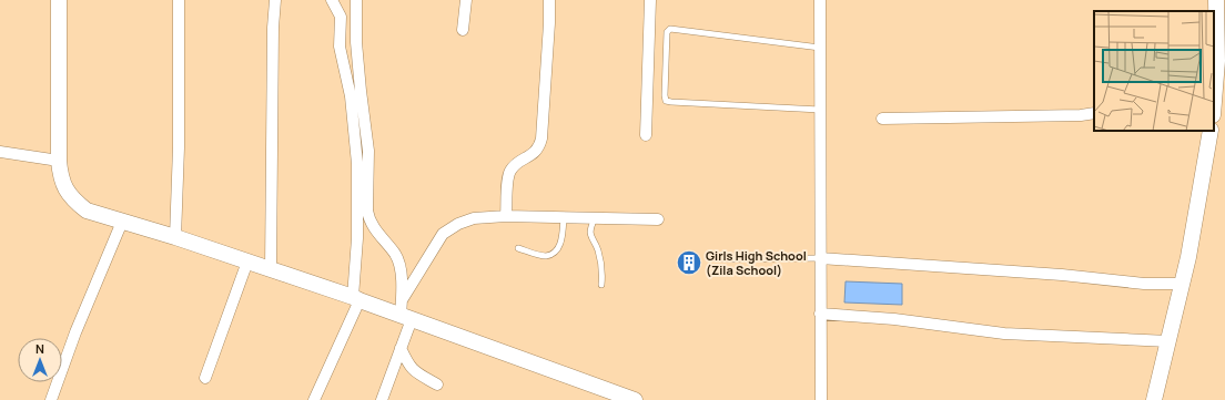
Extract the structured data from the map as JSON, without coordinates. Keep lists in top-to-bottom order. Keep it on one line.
{"places":{"building":["Girls High School (Zila School)"]},"north":"top"}
